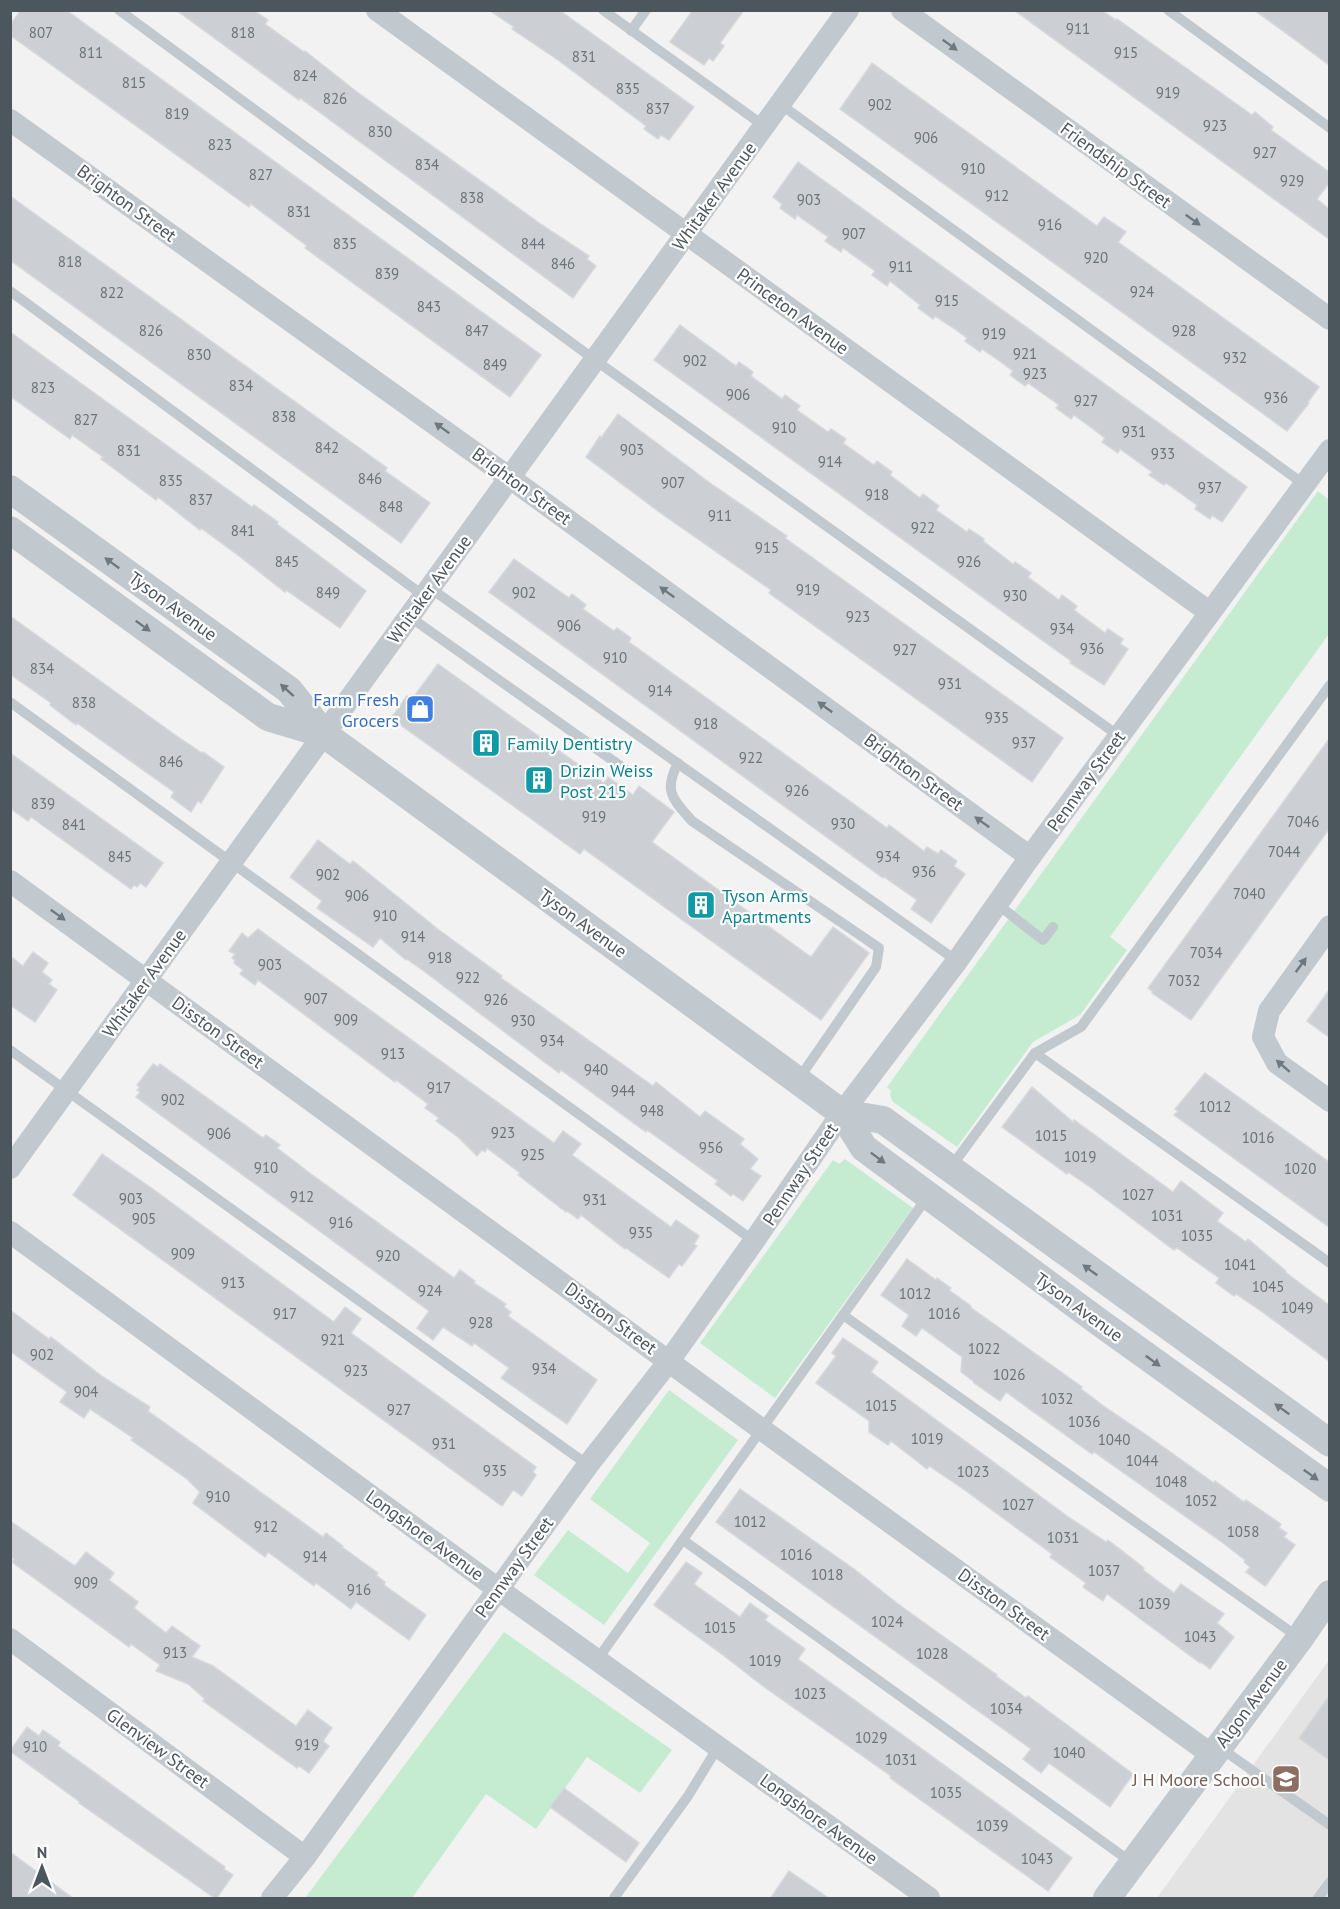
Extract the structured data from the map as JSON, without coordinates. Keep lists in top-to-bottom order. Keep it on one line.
{"streets":{"street":["Friendship Street","Whitaker Avenue","Brighton Street","Princeton Avenue","Tyson Avenue","Pennway Street","Disston Street","Longshore Avenue","Algon Avenue","Glenview Street"]},"crossings":[["Whitaker Avenue","Brighton Street"],["Whitaker Avenue","Princeton Avenue"],["Whitaker Avenue","Tyson Avenue"],["Whitaker Avenue","Disston Street"],["Brighton Street","Pennway Street"],["Princeton Avenue","Pennway Street"],["Tyson Avenue","Pennway Street"],["Pennway Street","Disston Street"],["Pennway Street","Longshore Avenue"],["Pennway Street","Glenview Street"],["Disston Street","Algon Avenue"]],"one_way":["Friendship Street","Brighton Street"],"places":{"shop":["Farm Fresh Grocers"],"building":["Family Dentistry","Drizin Weiss Post 215","Tyson Arms Apartments"],"school or university":["J H Moore School"]},"house_numbers":["911","807","818","811","915","831","824","815","835","919","826","902","837","819","923","830","906","823","927","834","910","827","929","912","838","903","831","916","907","835","844","920","818","846","911","839","924","822","915","843","826","847","928","919","921","830","932","902","849","923","834","823","906","936","927","838","827","910","931","842","903","831","933","914","846","835","907","937","918","837","848","911","922","841","915","845","926","919","849","902","930","923","906","934","936","927","910","834","931","914","838","935","918","937","922","846","926","839","919","7046","930","841","7044","845","934","936","902","7040","906","910","914","7034","918","903","922","7032","907","926","909","930","934","913","940","917","944","902","1012","948","923","906","1015","1016","956","925","1019","910","1020","1027","912","903","931","1031","905","916","935","1035","909","920","1041","913","1045","924","1012","1049","917","1016","928","921","1022","902","934","923","1026","904","1032","1015","927","1036","1019","1040","931","1044","935","1023","1048","910","1052","1027","1012","912","1058","1031","1016","914","1037","1018","909","916","1039","1024","1015","1043","913","1028","1019","1023","1034","1029","919","910","1040","1031","1035","1039","1043"],"north":"top"}
